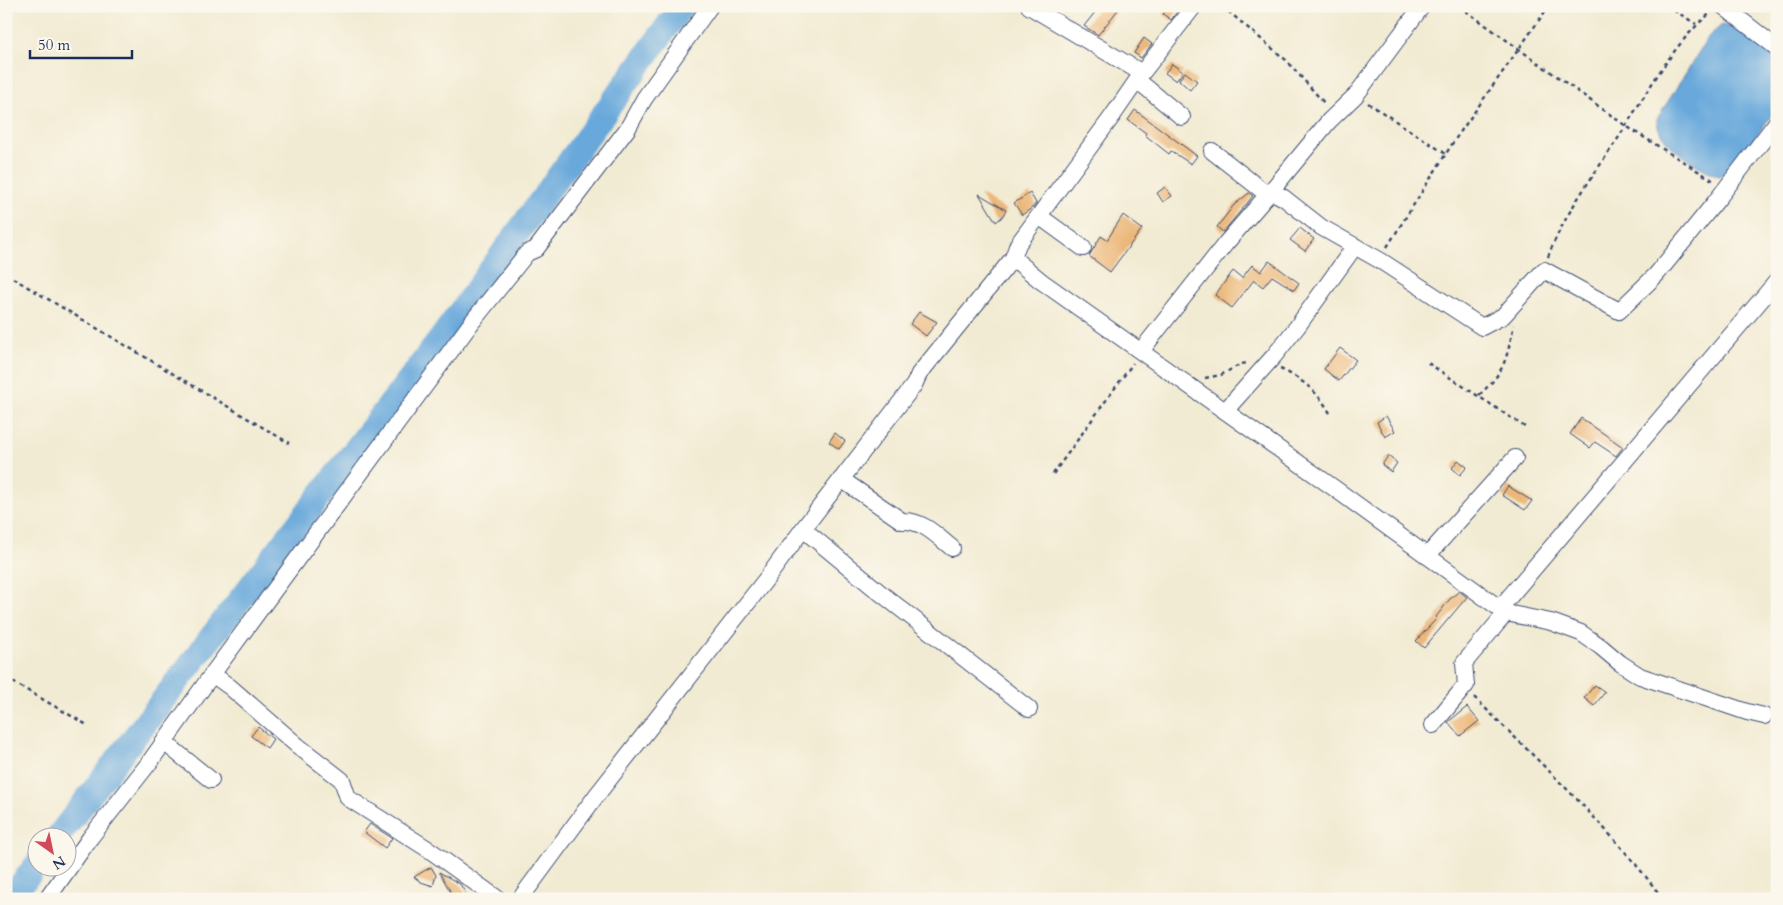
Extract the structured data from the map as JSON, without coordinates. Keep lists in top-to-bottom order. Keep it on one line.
{"scale_bar":"50 m","north":"bottom right"}
